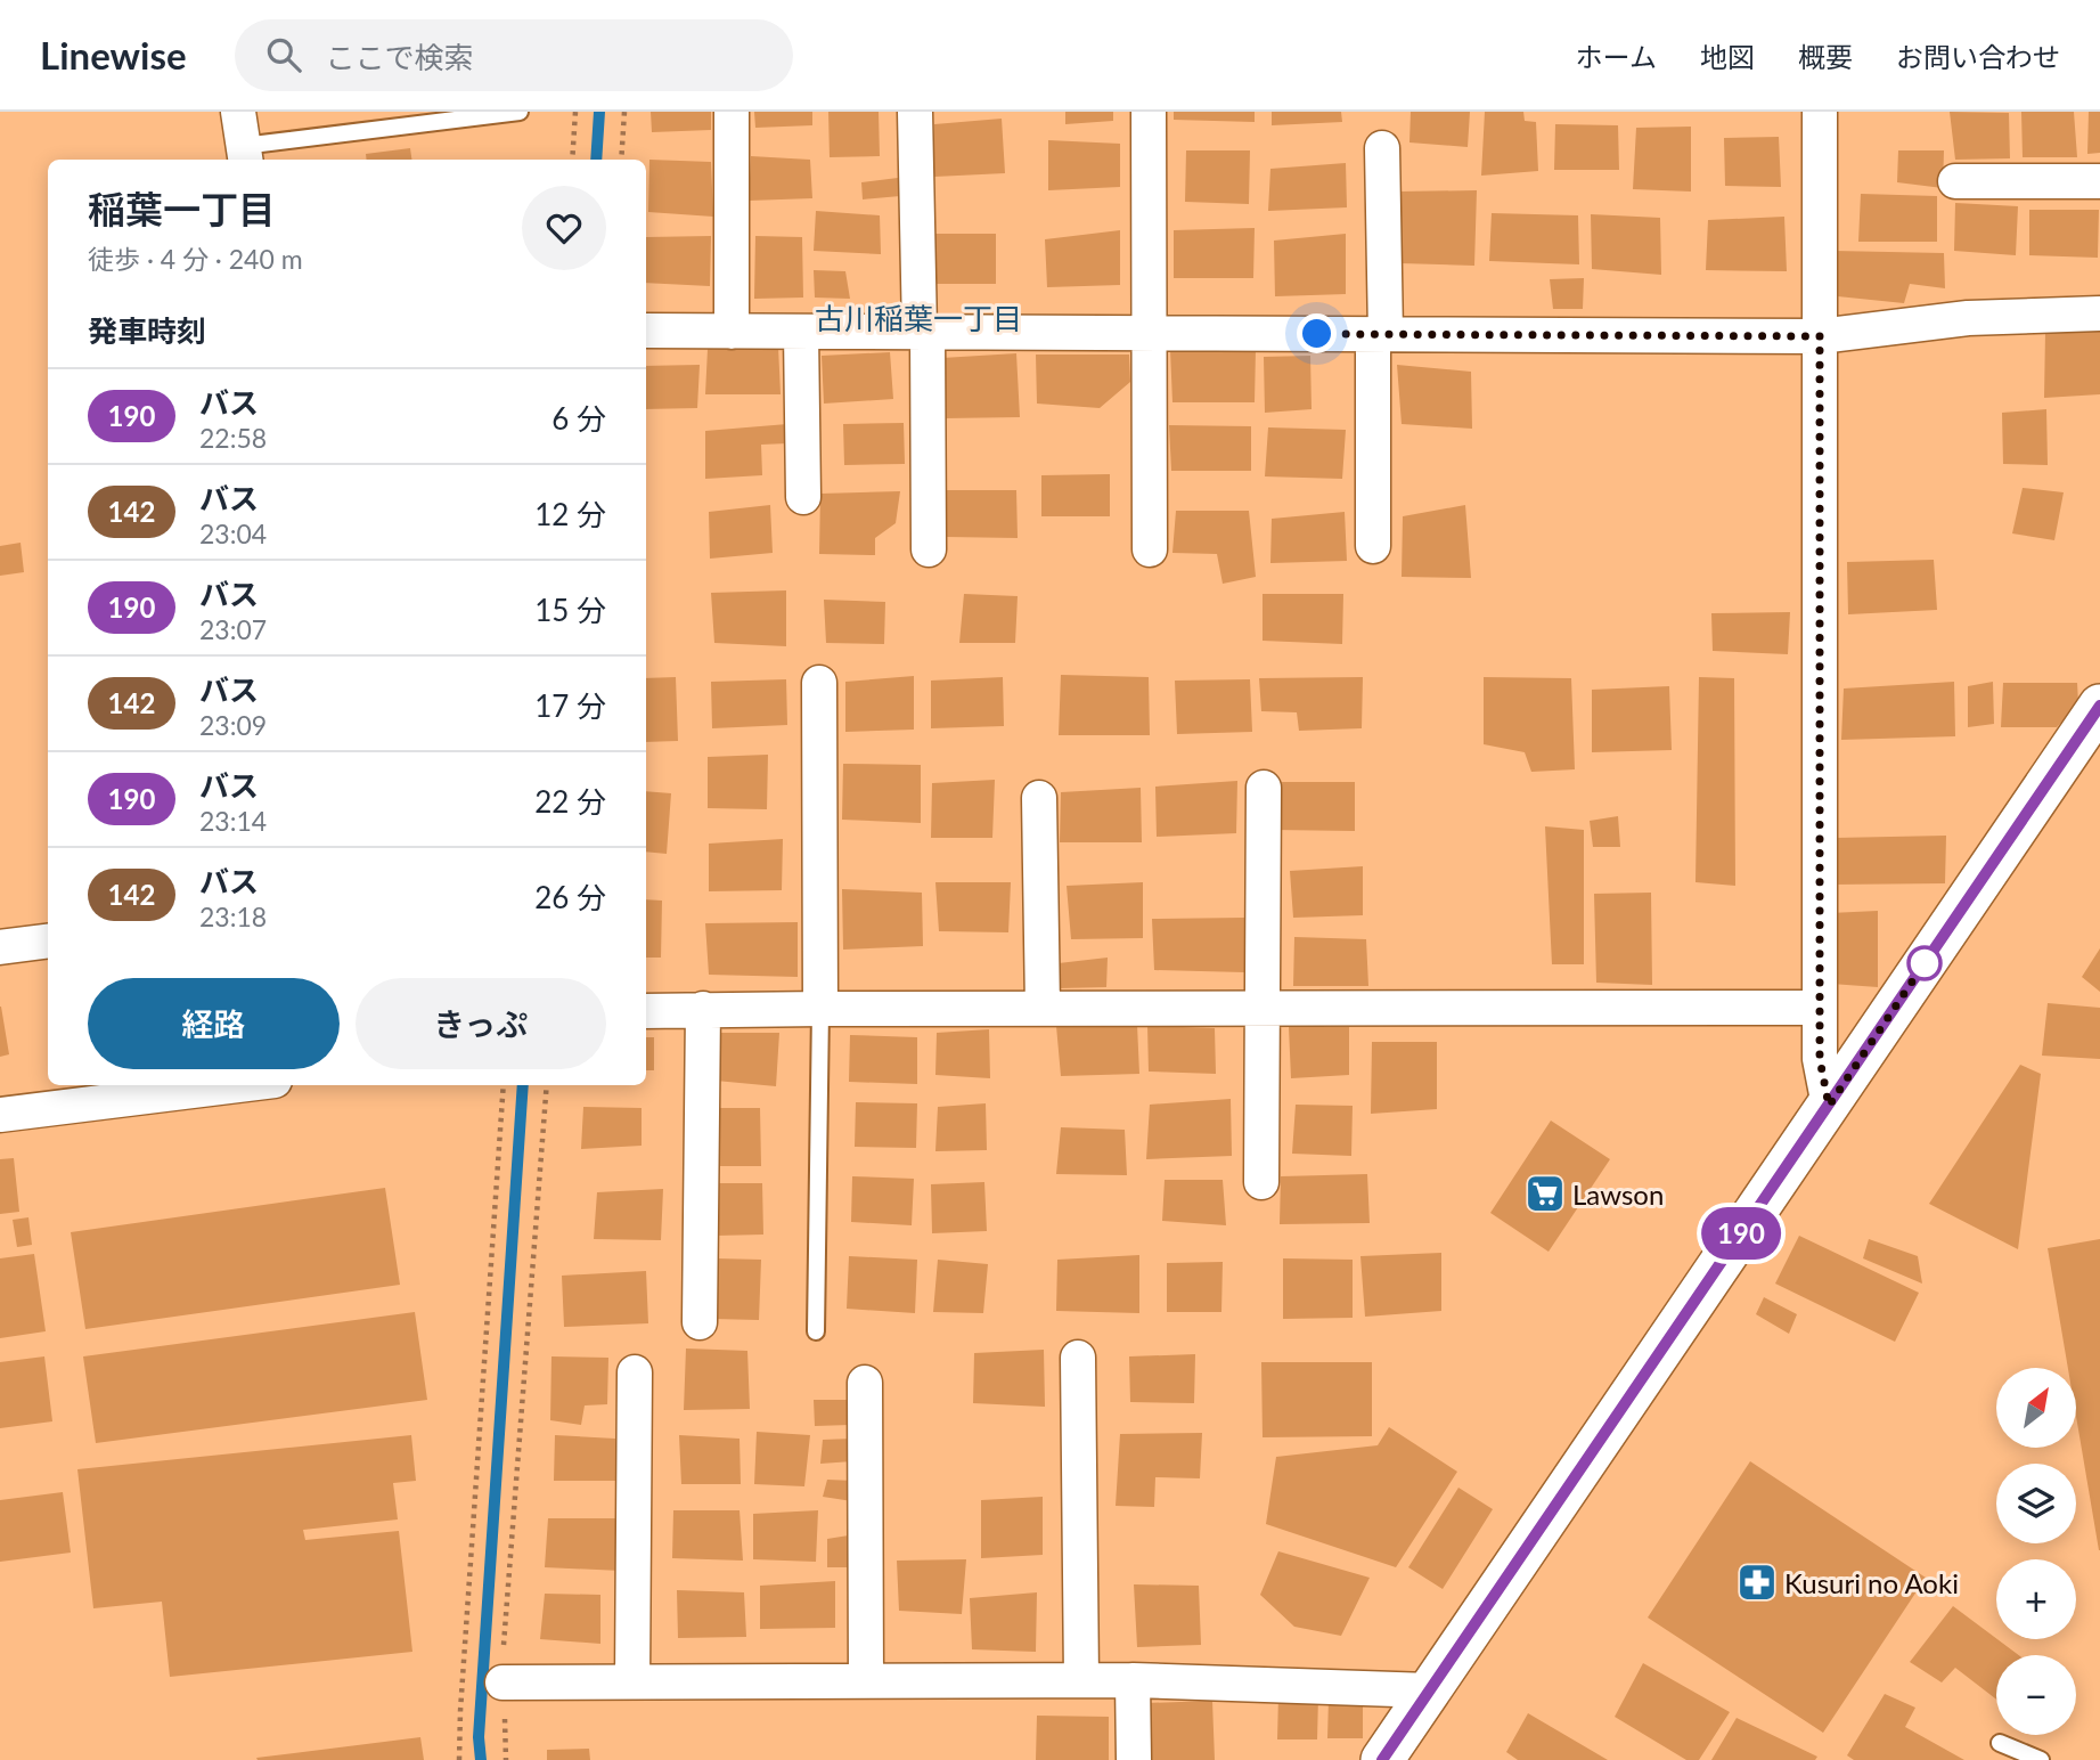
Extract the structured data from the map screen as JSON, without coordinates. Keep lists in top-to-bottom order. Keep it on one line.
{"districts":["古川稲葉一丁目"],"places":{"supermarket":["Lawson"],"pharmacy":["Kusuri no Aoki"]},"lines":["bus line 190"],"north":"top right","page":{"header":"Linewise","search":"ここで検索","nav":["ホーム","地図","概要","お問い合わせ"],"on_map":"190","heading":[["稲葉一丁目","徒歩 · 4 分 · 240 m"],"発車時刻"],"list":[{"mark":"190","name":"バス","note":"22:58","value":"6 分"},{"mark":"142","name":"バス","note":"23:04","value":"12 分"},{"mark":"190","name":"バス","note":"23:07","value":"15 分"},{"mark":"142","name":"バス","note":"23:09","value":"17 分"},{"mark":"190","name":"バス","note":"23:14","value":"22 分"},{"mark":"142","name":"バス","note":"23:18","value":"26 分"}],"buttons":["経路","きっぷ"],"map_buttons":["+","−"]}}
